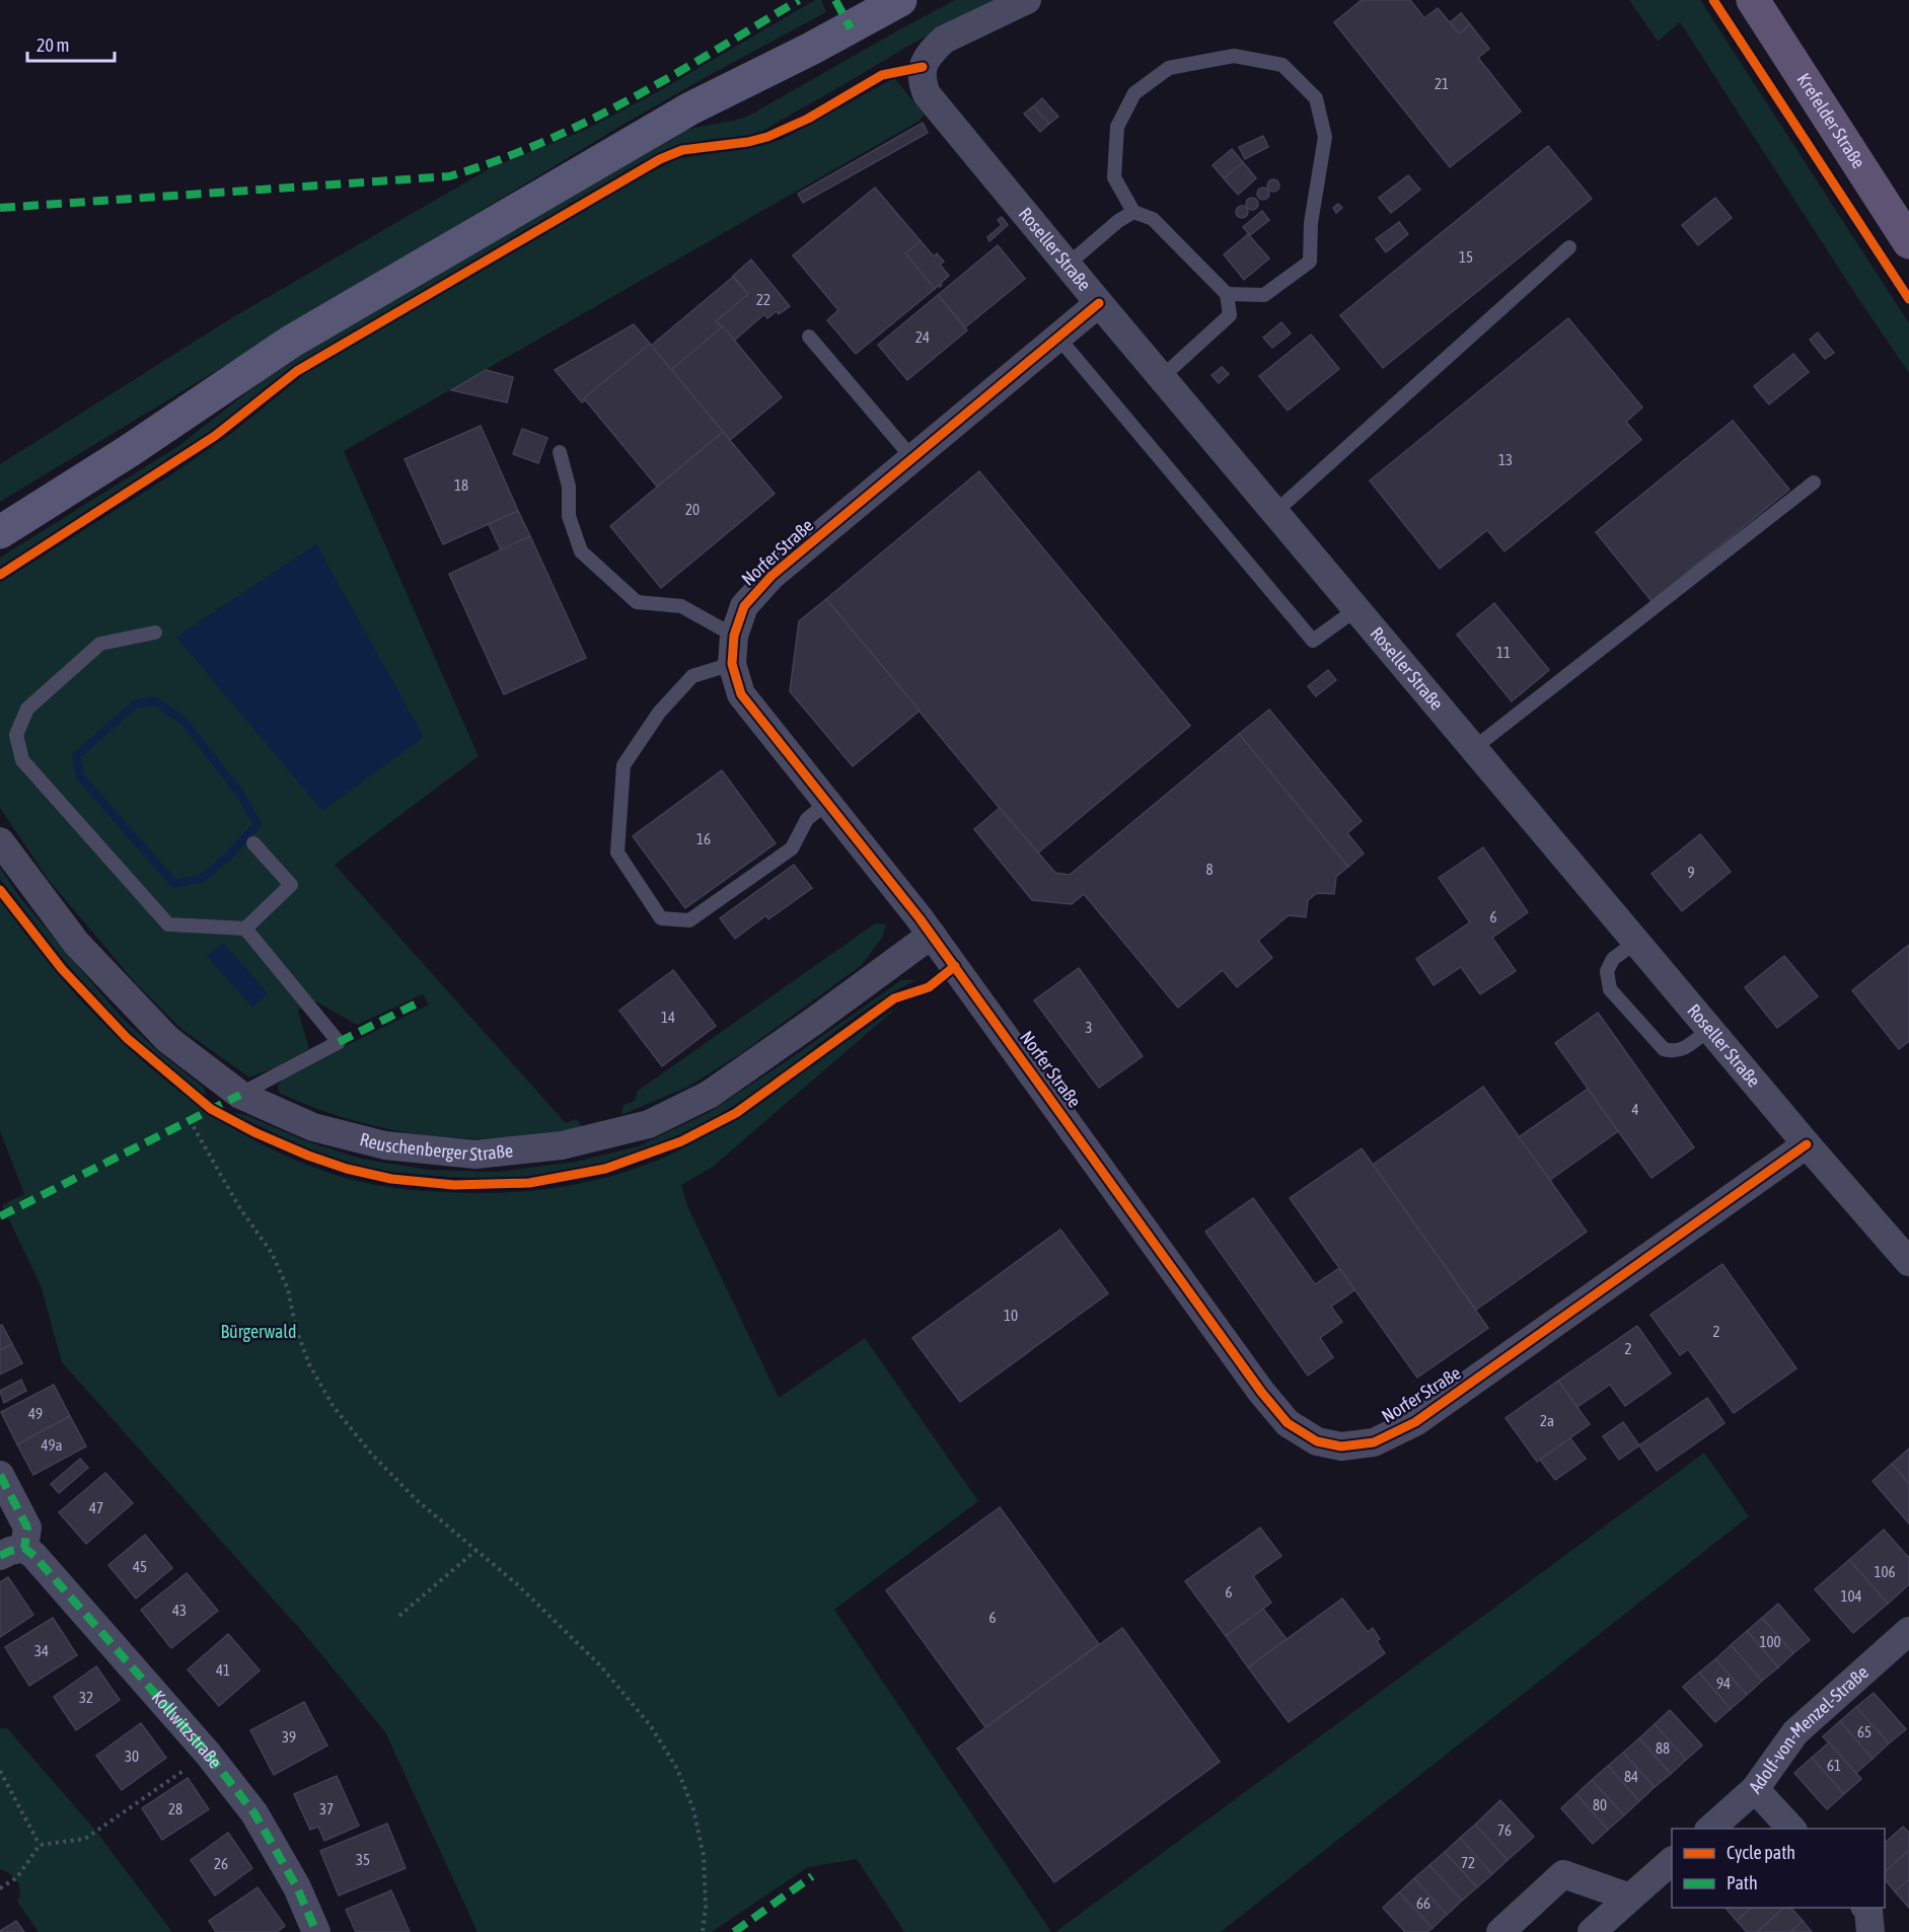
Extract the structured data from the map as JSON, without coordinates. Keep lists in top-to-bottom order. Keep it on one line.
{"streets":{"main road":["Krefelder Straße"],"street":["Roseller Straße","Norfer Straße","Reuschenberger Straße","Kollwitzstraße","Adolf-von-Menzel-Straße"]},"crossings":[["Roseller Straße","Norfer Straße"],["Norfer Straße","Reuschenberger Straße"]],"parks":["Bürgerwald"],"house_numbers":["21","15","22","24","13","18","20","11","16","8","9","6","14","3","4","10","2","2","49","2a","49a","47","45","106","6","104","43","6","100","34","41","94","32","65","39","88","30","61","84","80","28","37","76","35","72","26","66"],"legend":["Cycle path","Path"],"scale_bar":"20 m"}
